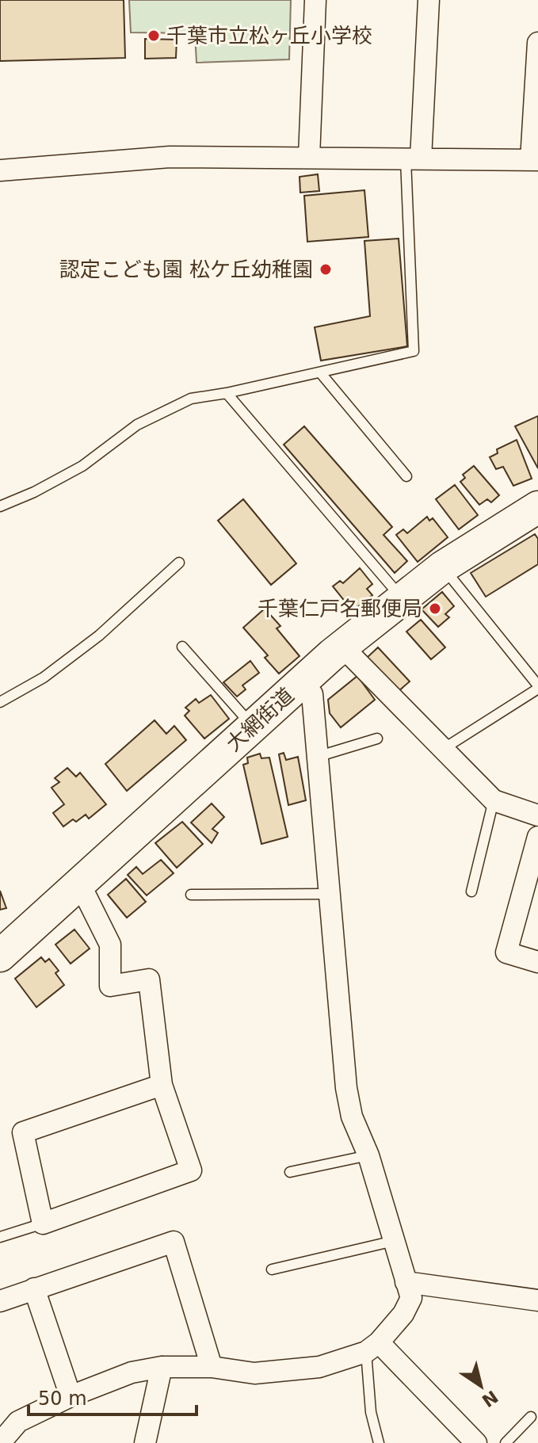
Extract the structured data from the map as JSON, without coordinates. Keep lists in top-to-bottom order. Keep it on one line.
{"streets":{"main road":["大網街道"]},"places":["千葉市立松ヶ丘小学校","認定こども園 松ケ丘幼稚園","千葉仁戸名郵便局"],"scale_bar":"50 m","north":"bottom right"}
